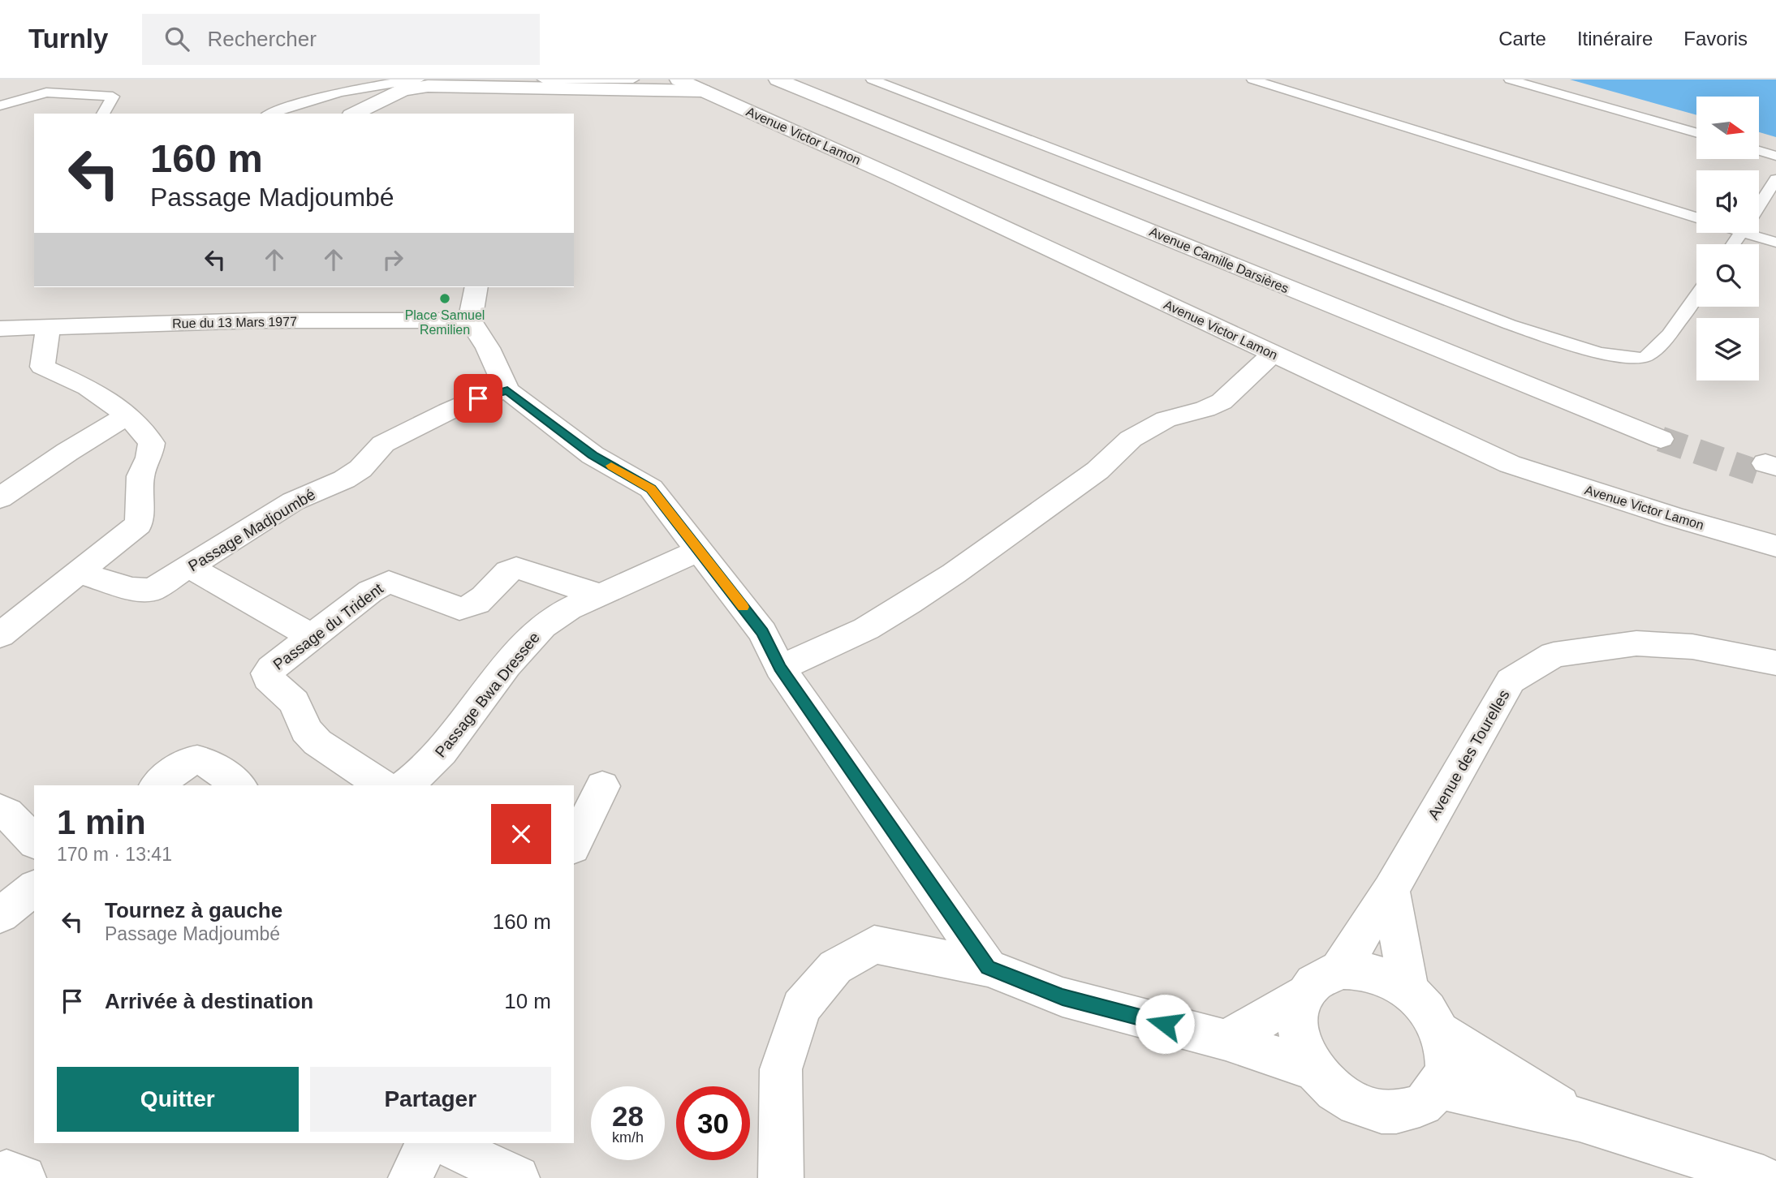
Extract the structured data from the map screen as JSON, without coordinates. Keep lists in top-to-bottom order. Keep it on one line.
{"streets":{"street":["Avenue Victor Lamon","Avenue Camille Darsières","Rue du 13 Mars 1977","Passage Madjoumbé","Passage du Trident","Passage Bwa Dressee","Avenue des Tourelles"]},"crossings":[["Passage du Trident","Passage Bwa Dressee"]],"places":["Place Samuel Remilien"],"north":"right","page":{"header":"Turnly","search":"Rechercher","nav":["Carte","Itinéraire","Favoris"],"turn":["160 m","Passage Madjoumbé"],"heading":["1 min","170 m · 13:41"],"list":[{"name":"Tournez à gauche","note":"Passage Madjoumbé","value":"160 m"},{"name":"Arrivée à destination","value":"10 m"}],"buttons":["Quitter","Partager"],"speed":"28 km/h","limit":"30"}}
